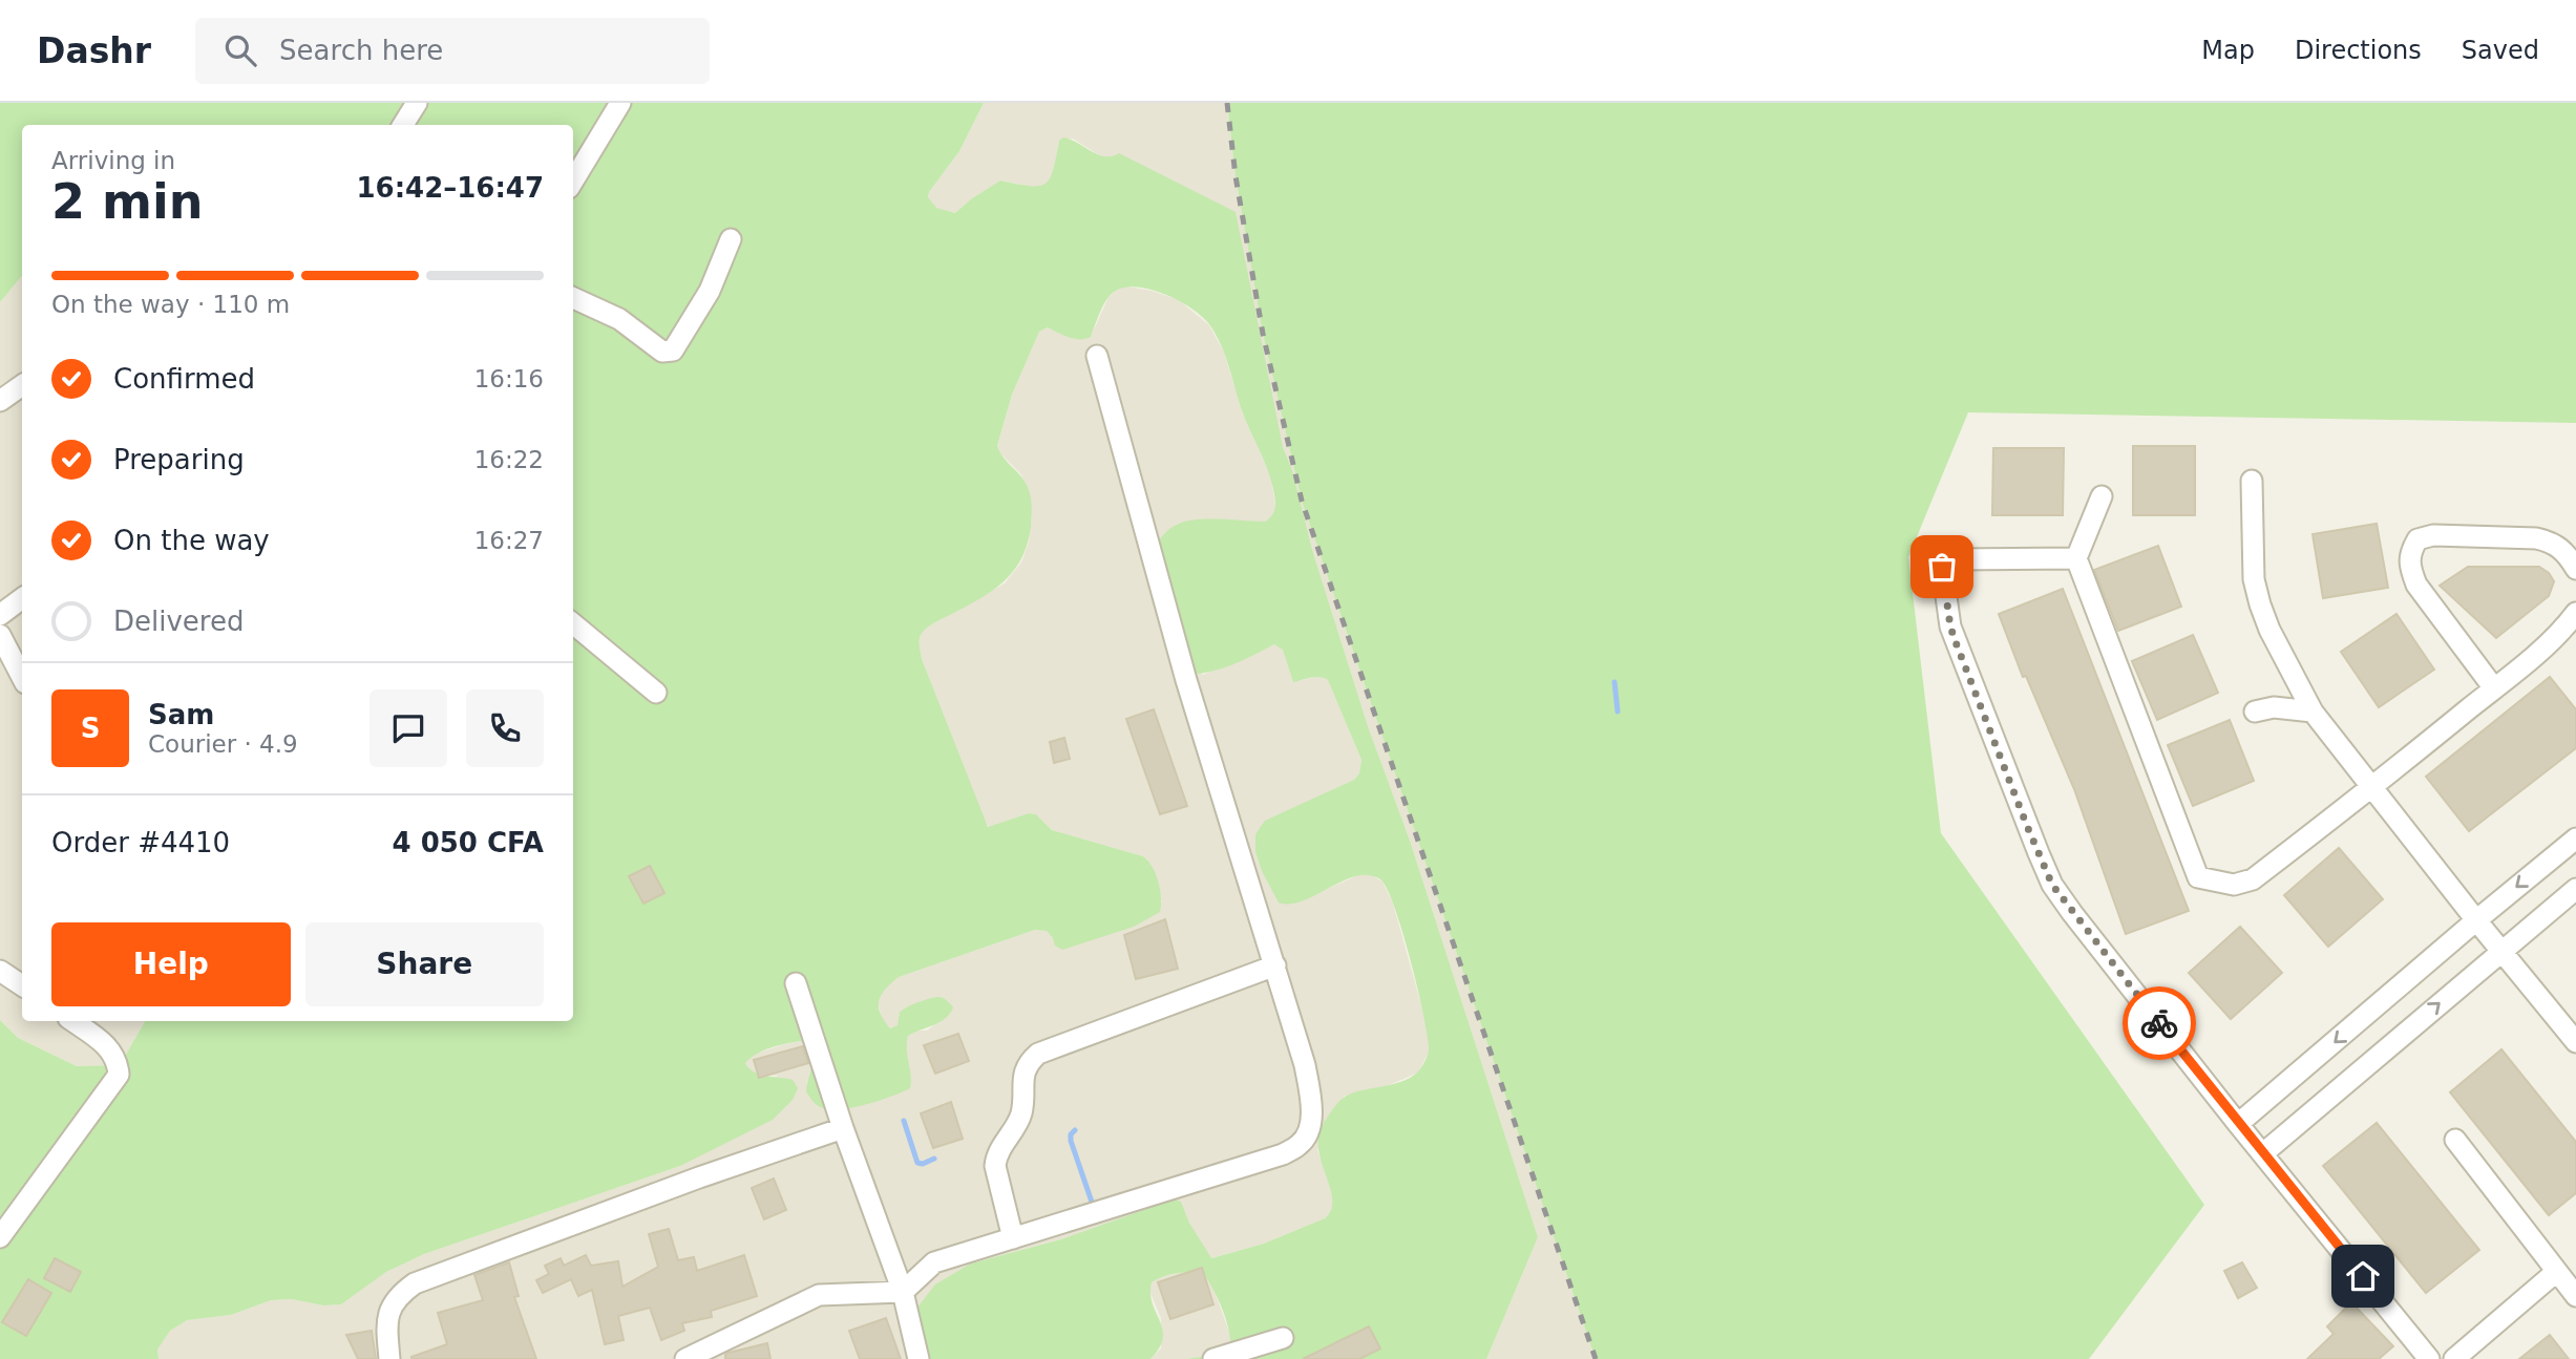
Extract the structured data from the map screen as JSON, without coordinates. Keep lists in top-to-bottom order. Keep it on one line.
{"page":{"header":"Dashr","search":"Search here","nav":["Map","Directions","Saved"],"heading":["2 min","Arriving in","16:42–16:47"],"panel":["Sam","Courier · 4.9","Order #4410","4 050 CFA"],"bar":"On the way · 110 m","list":[["Confirmed","16:16"],["Preparing","16:22"],["On the way","16:27"],"Delivered"],"round":"S","buttons":["Help","Share"]}}
